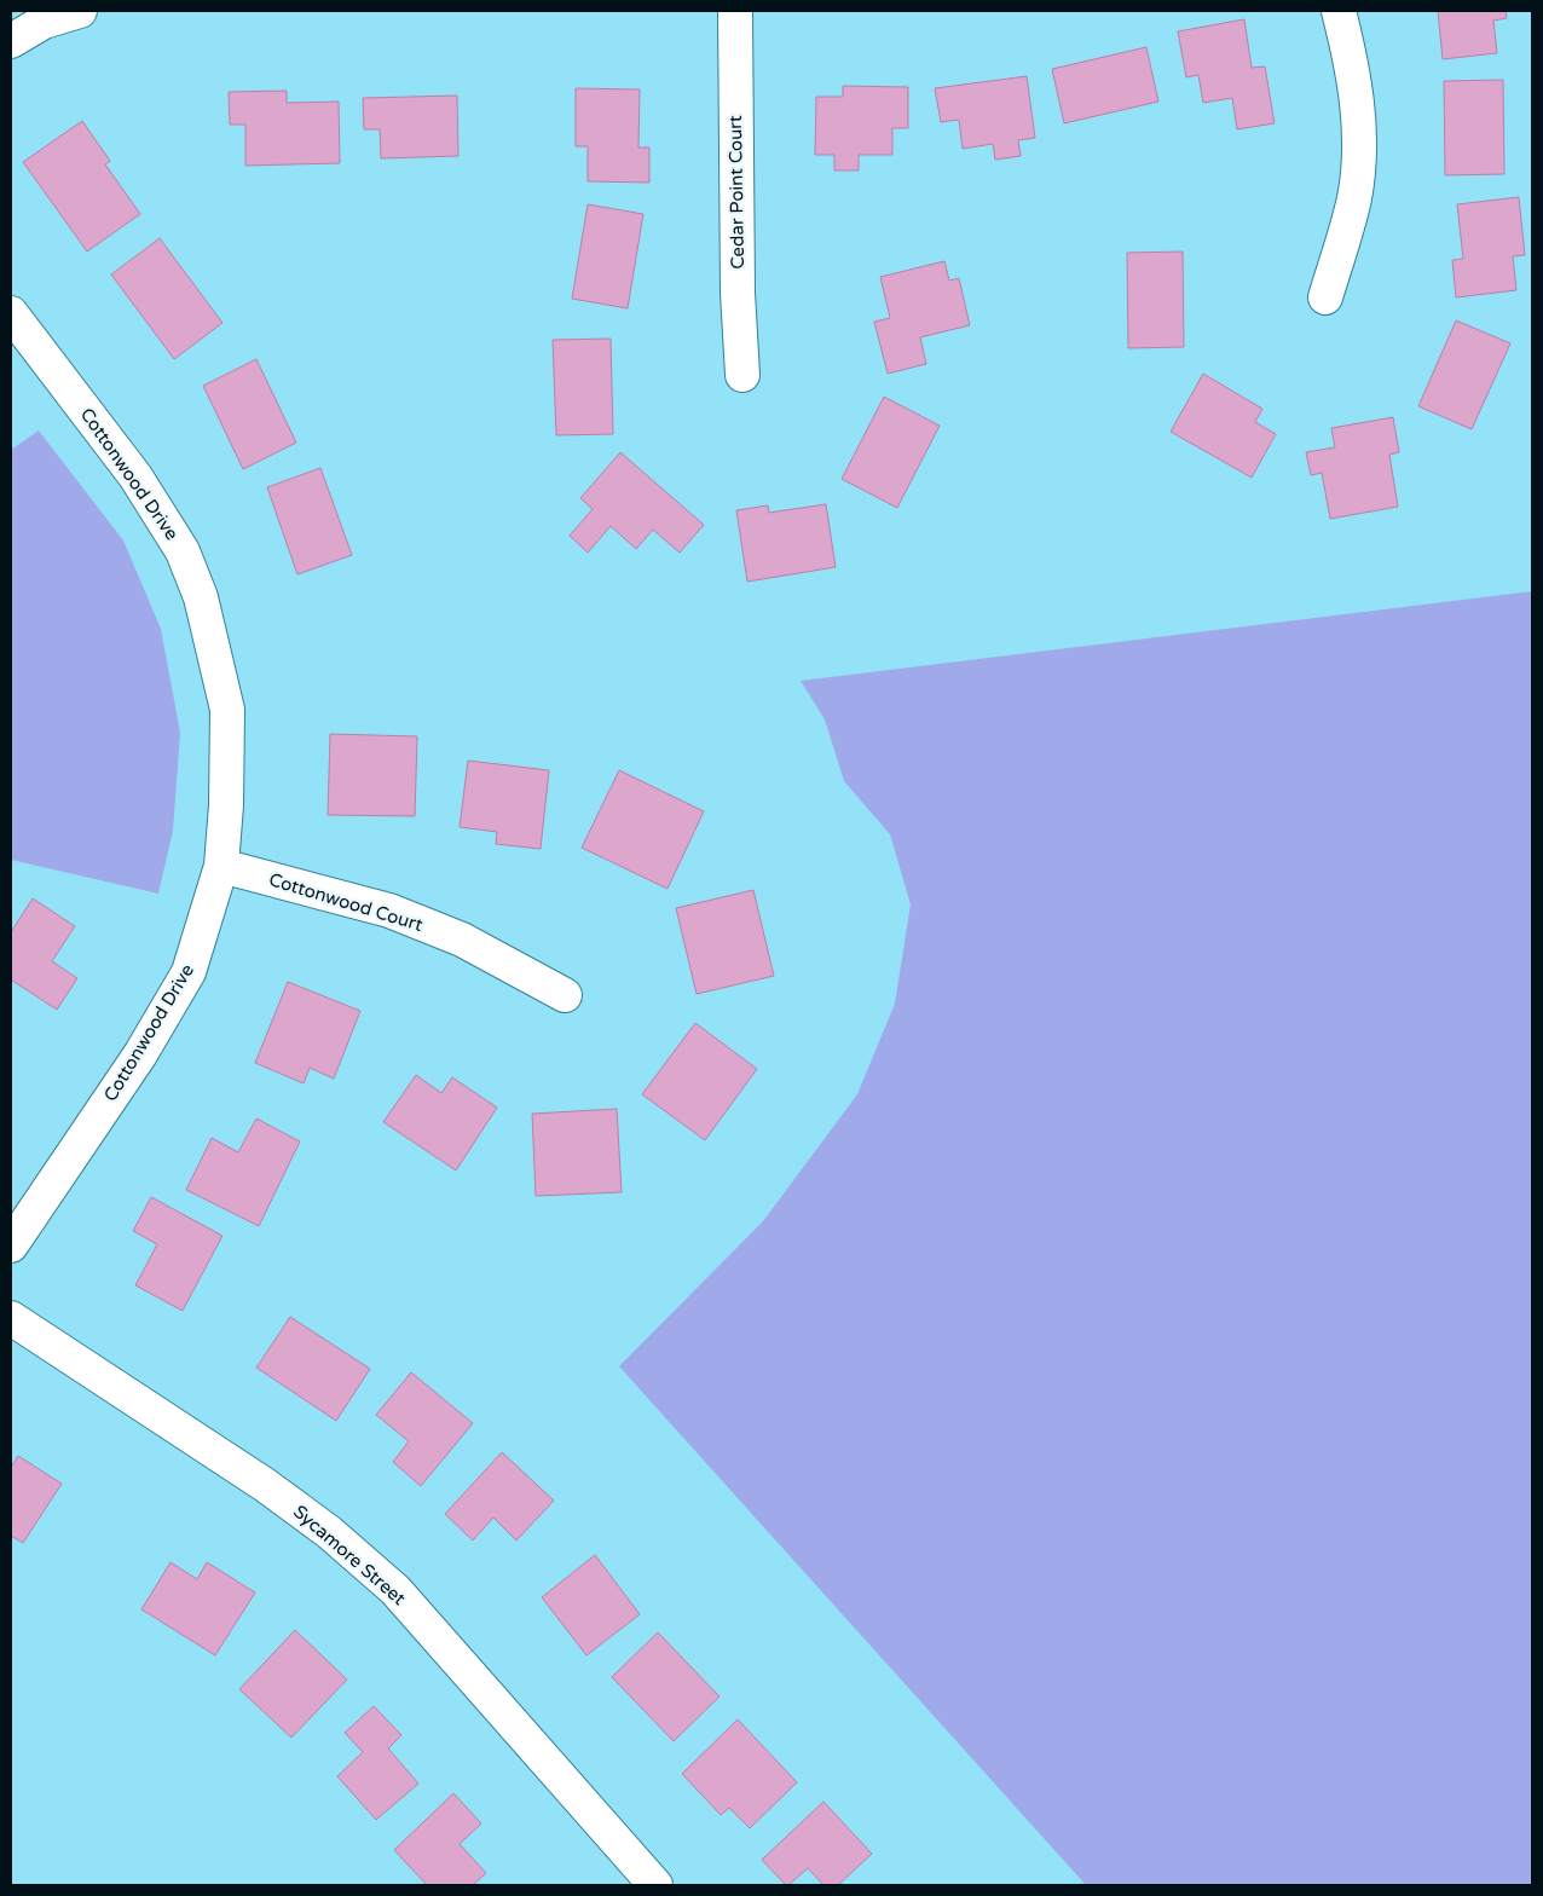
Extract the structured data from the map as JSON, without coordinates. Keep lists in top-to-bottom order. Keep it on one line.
{"streets":{"street":["Cedar Point Court","Cottonwood Drive","Cottonwood Court","Sycamore Street"]},"crossings":[["Cottonwood Drive","Cottonwood Court"]]}
